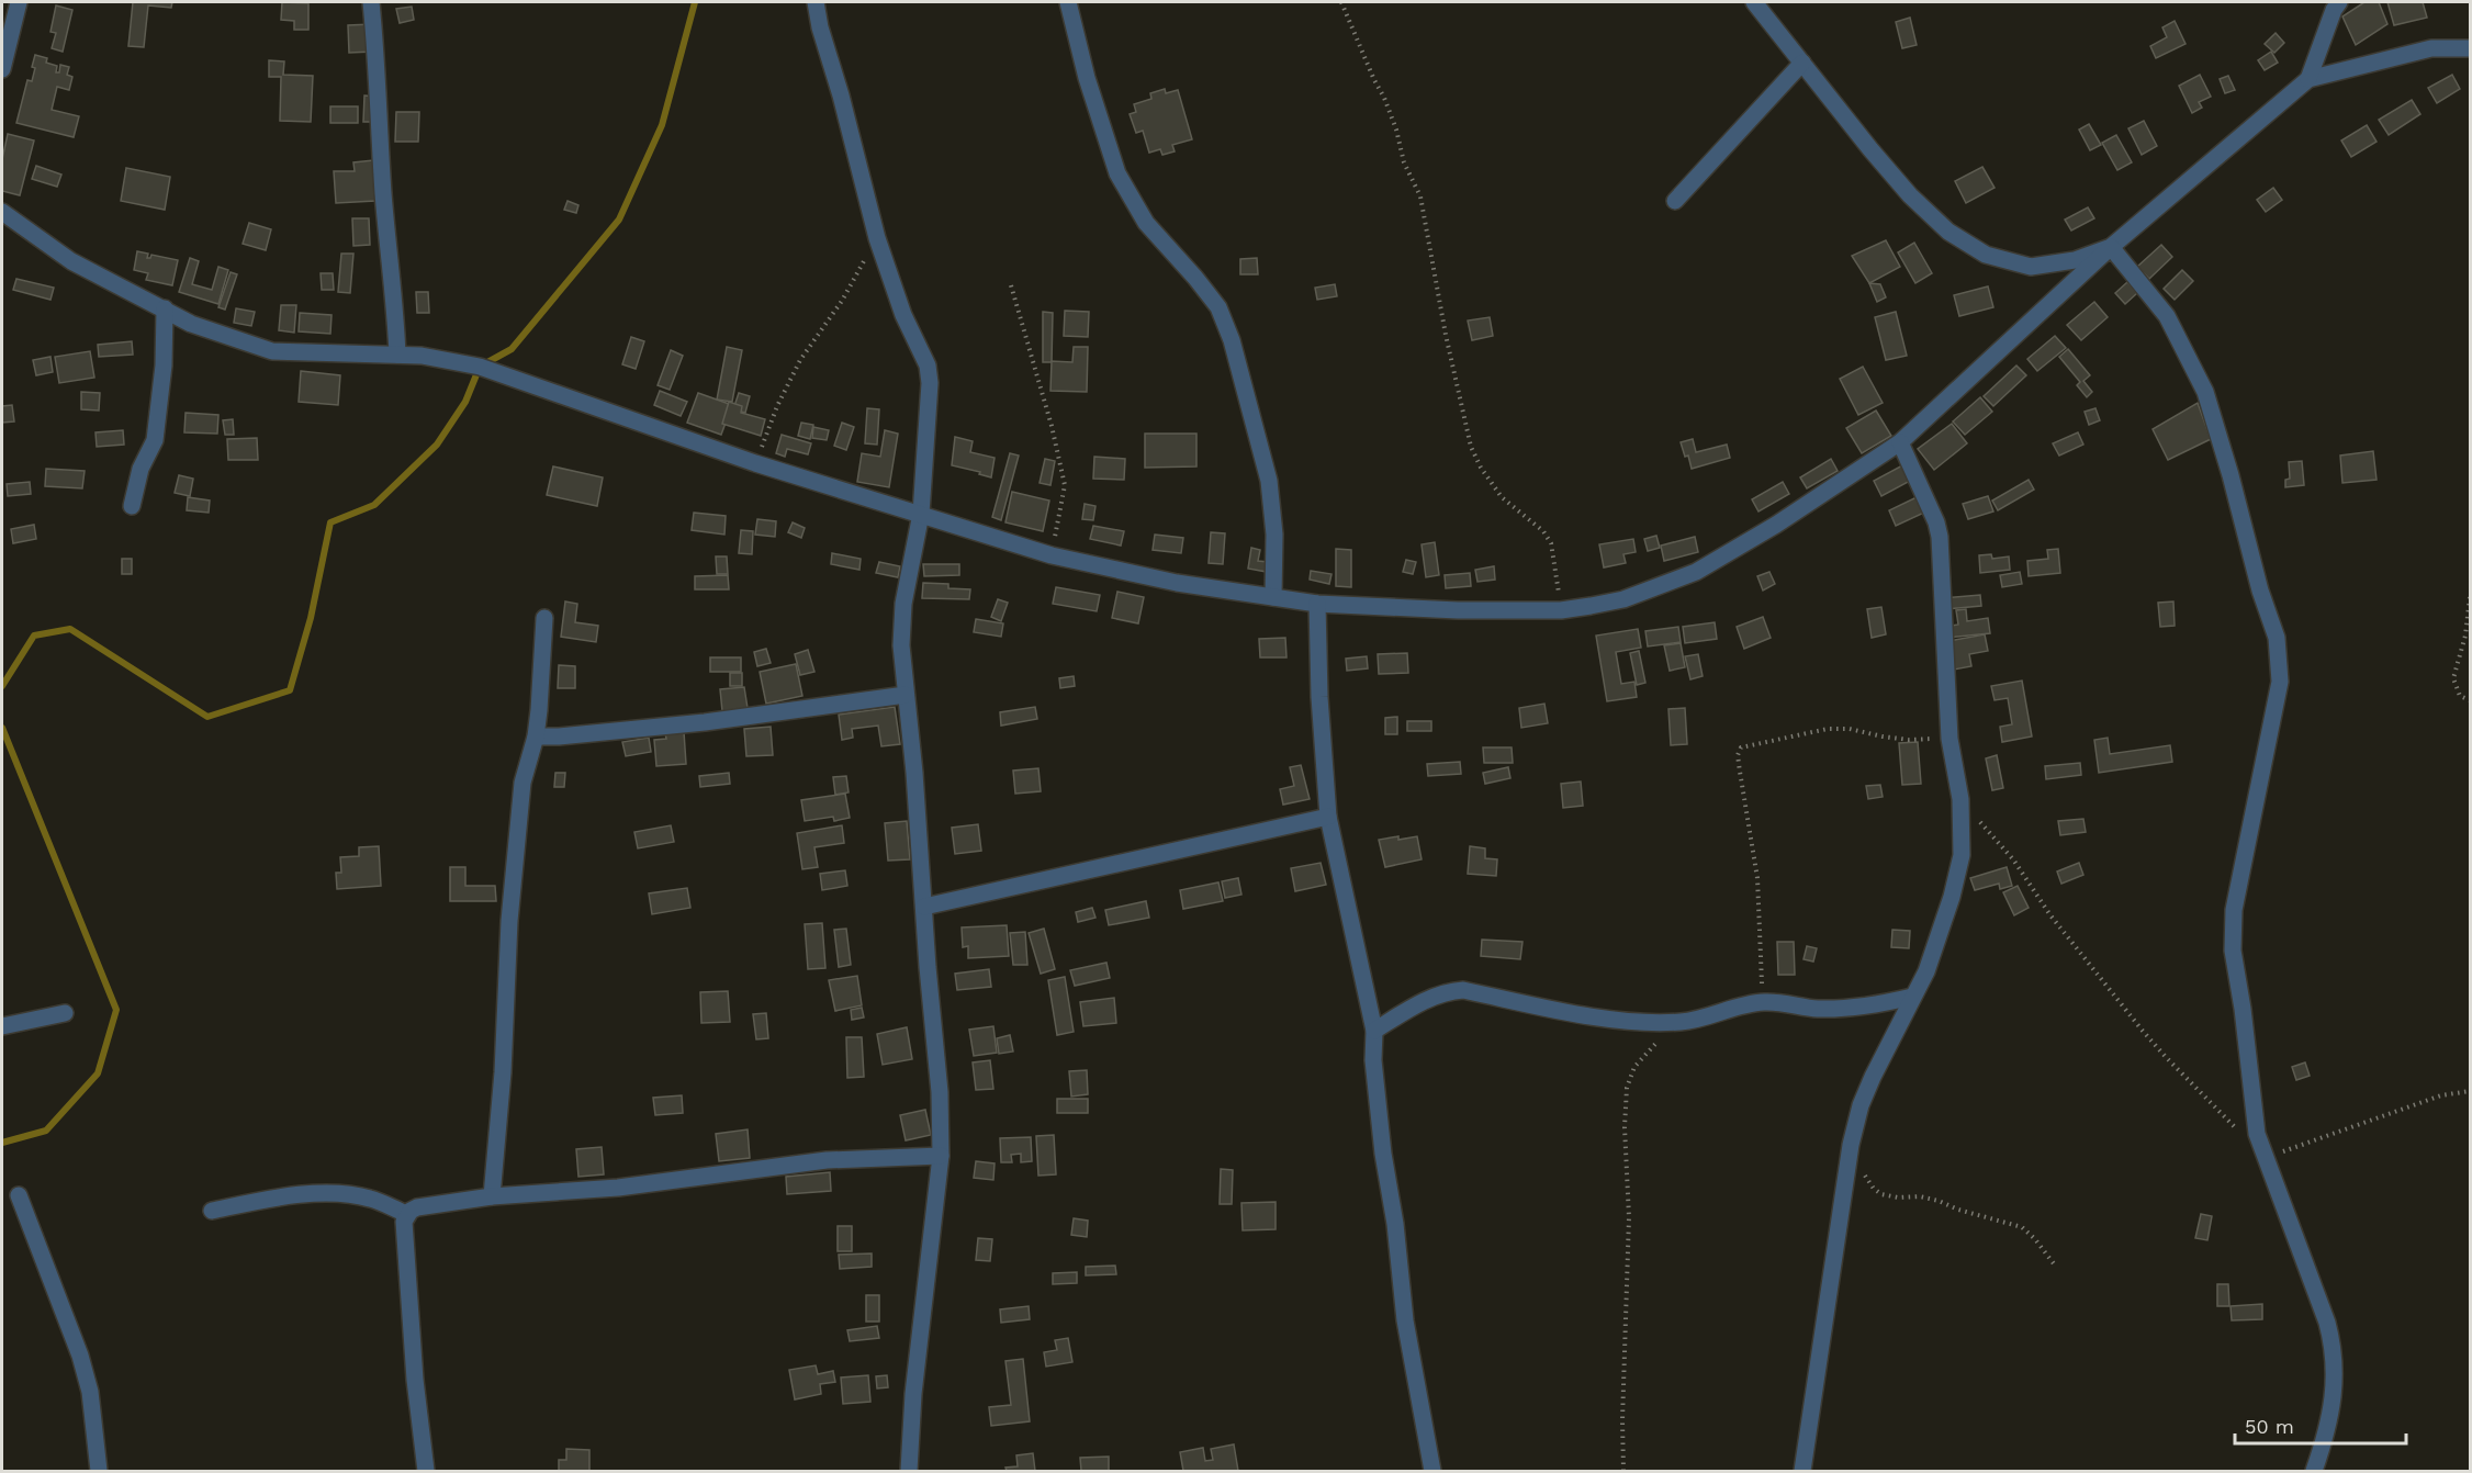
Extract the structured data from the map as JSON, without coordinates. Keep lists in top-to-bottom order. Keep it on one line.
{"scale_bar":"50 m"}
